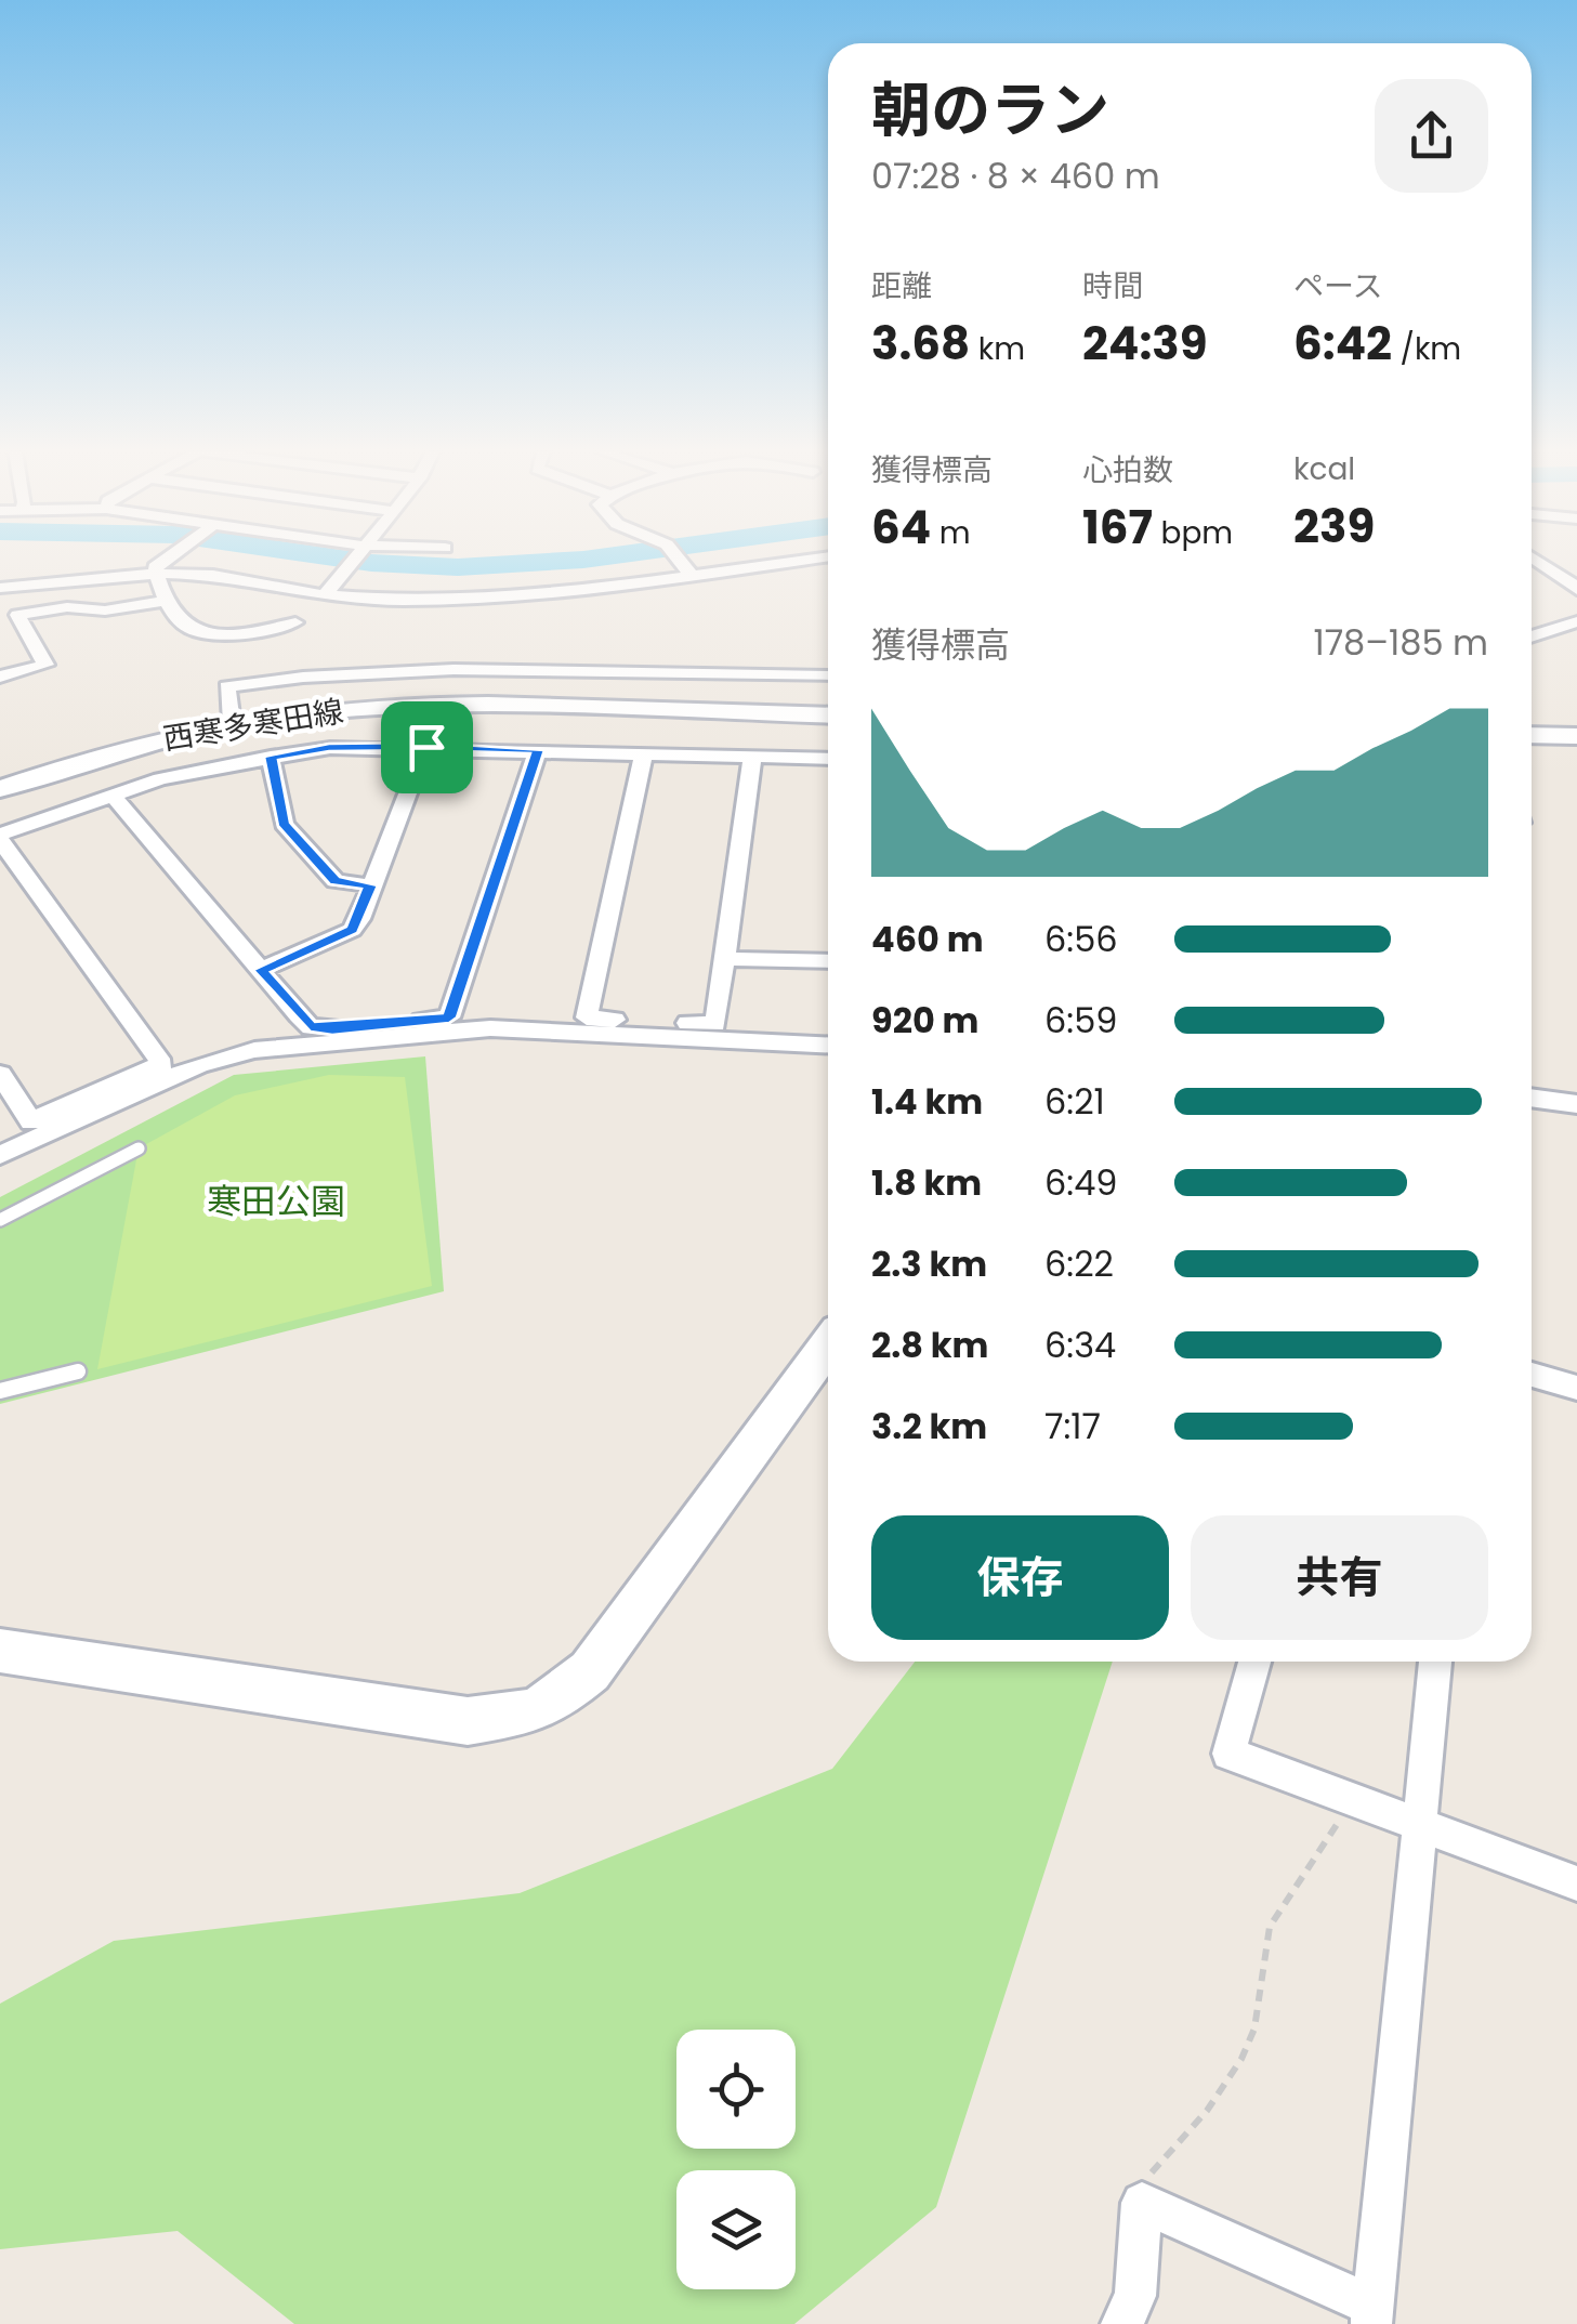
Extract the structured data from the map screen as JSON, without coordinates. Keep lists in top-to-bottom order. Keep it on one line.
{"streets":{"main road":["西寒多寒田線"]},"parks":["寒田公園"],"page":{"heading":["朝のラン","07:28 · 8 × 460 m"],"stats":[["距離","3.68 km"],["時間","24:39"],["ペース","6:42 /km"],["獲得標高","64 m"],["心拍数","167 bpm"],["kcal","239"]],"chart":["獲得標高","178–185 m"],"list":[{"name":"460 m","note":"6:56"},{"name":"920 m","note":"6:59"},{"name":"1.4 km","note":"6:21"},{"name":"1.8 km","note":"6:49"},{"name":"2.3 km","note":"6:22"},{"name":"2.8 km","note":"6:34"},{"name":"3.2 km","note":"7:17"}],"buttons":["保存","共有"]}}
